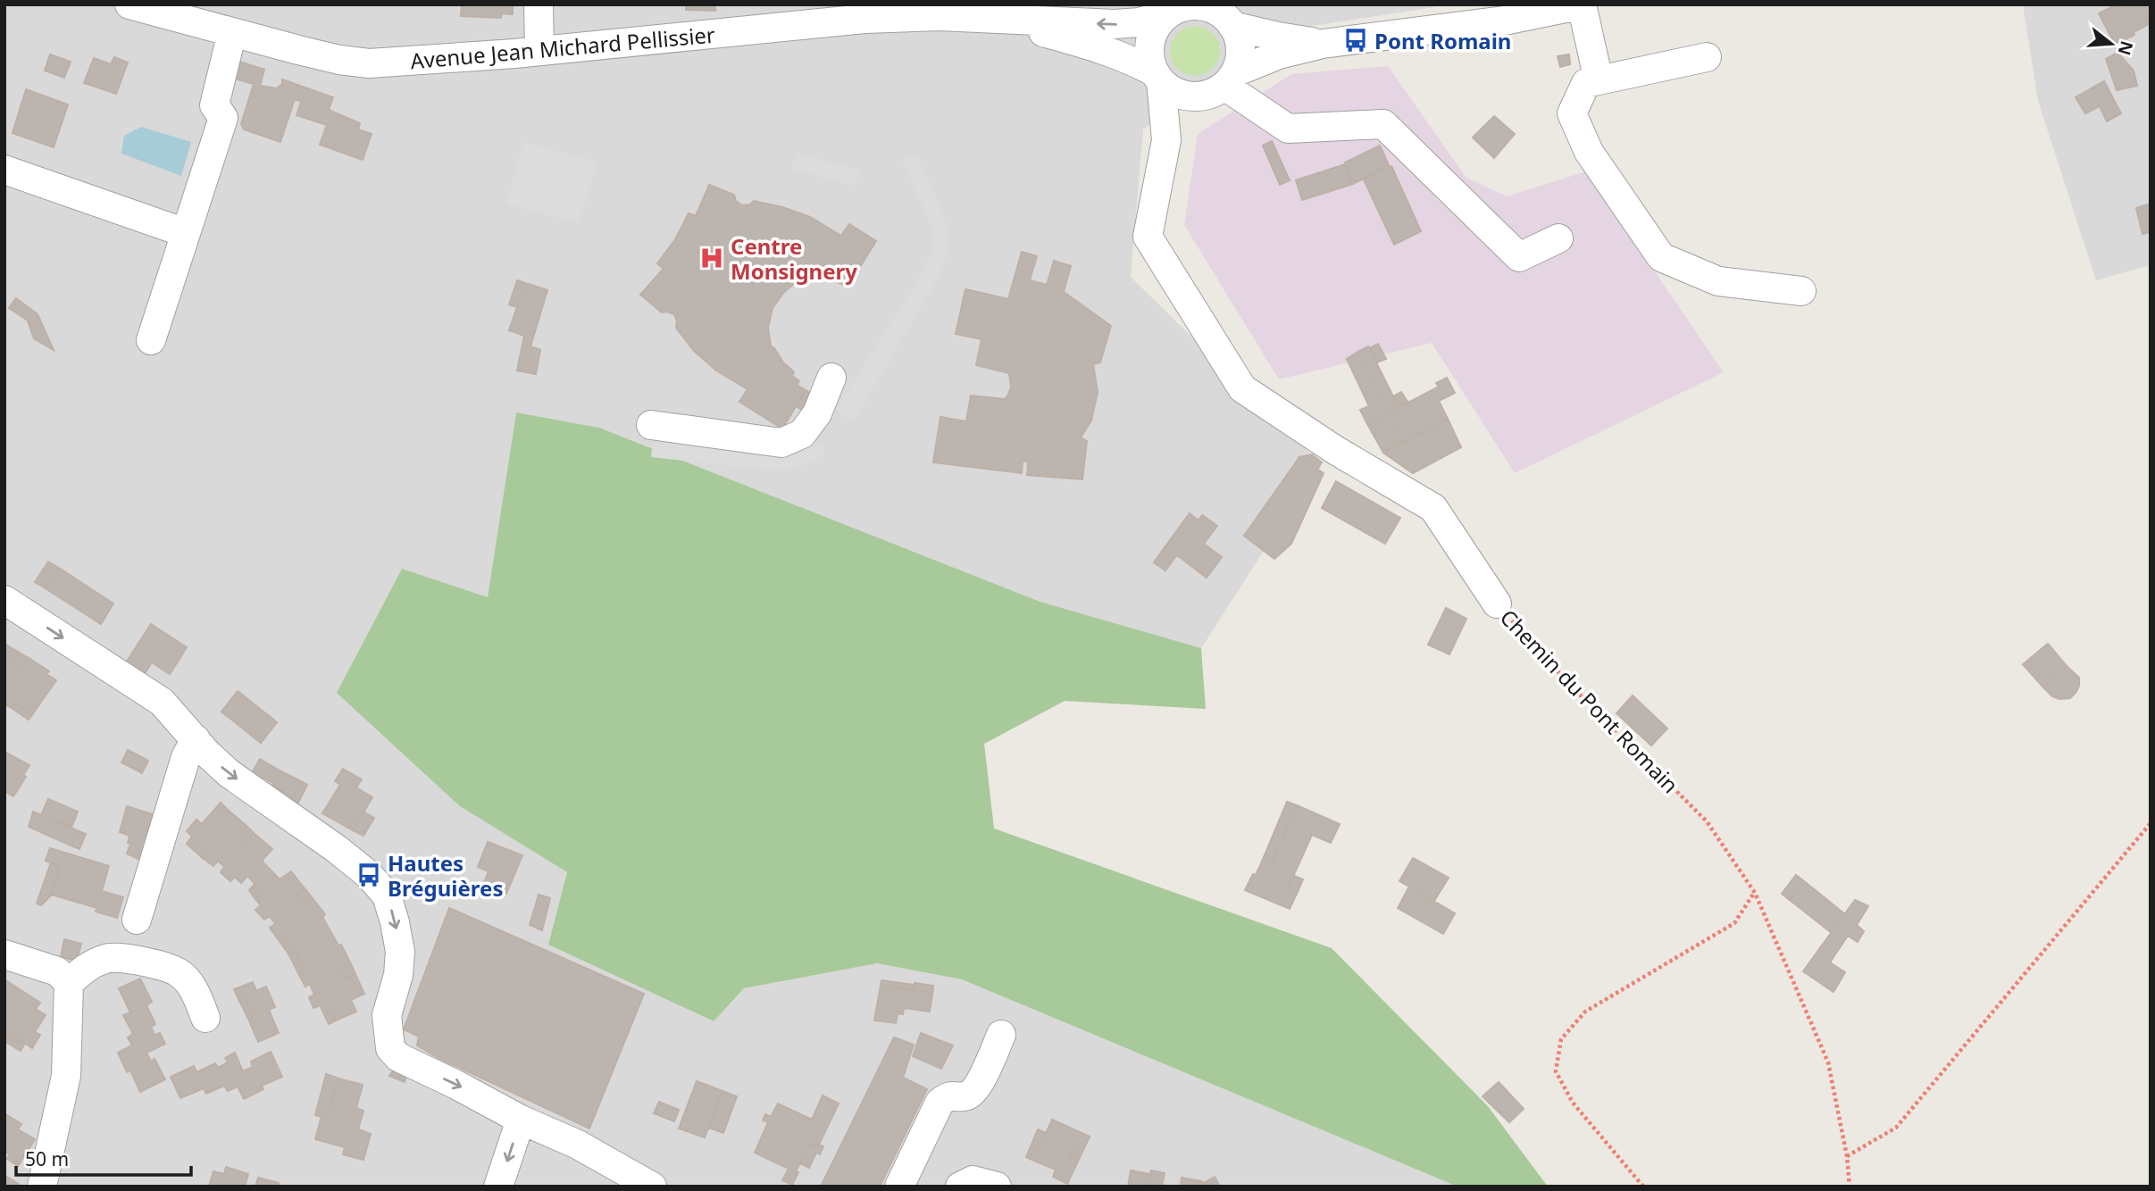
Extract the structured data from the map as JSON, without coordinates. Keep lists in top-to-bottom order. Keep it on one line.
{"streets":{"street":["Avenue Jean Michard Pellissier","Chemin du Pont Romain"]},"crossings":[["Avenue Jean Michard Pellissier","Chemin du Pont Romain"]],"places":{"bus stop":["Pont Romain","Hautes Bréguières"],"hospital":["Centre Monsignery"]},"scale_bar":"50 m","north":"right"}
